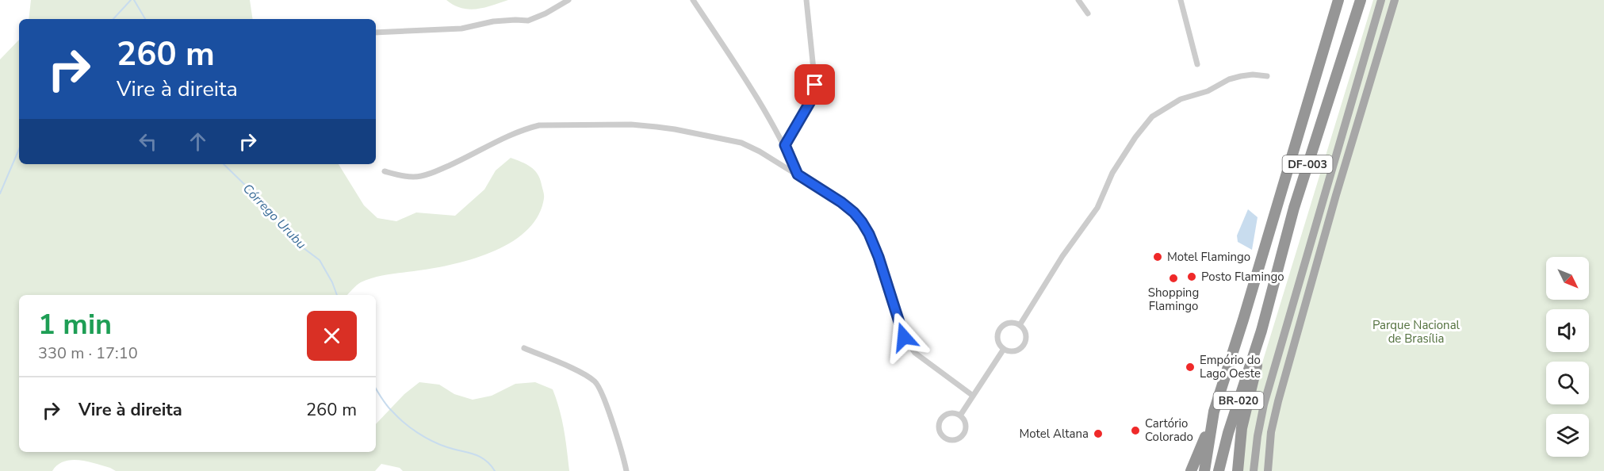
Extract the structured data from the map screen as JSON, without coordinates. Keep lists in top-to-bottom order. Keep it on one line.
{"streets":{"highway":["DF-003","BR-020"]},"crossings":[["DF-003","BR-020"]],"water":["Córrego Urubu"],"parks":["Parque Nacional de Brasília"],"places":["Motel Flamingo","Posto Flamingo","Shopping Flamingo","Empório do Lago Oeste","Cartório Colorado","Motel Altana"],"north":"bottom right","page":{"turn":["260 m","Vire à direita"],"heading":["1 min","330 m · 17:10"],"list":[{"name":"Vire à direita","value":"260 m"}]}}
